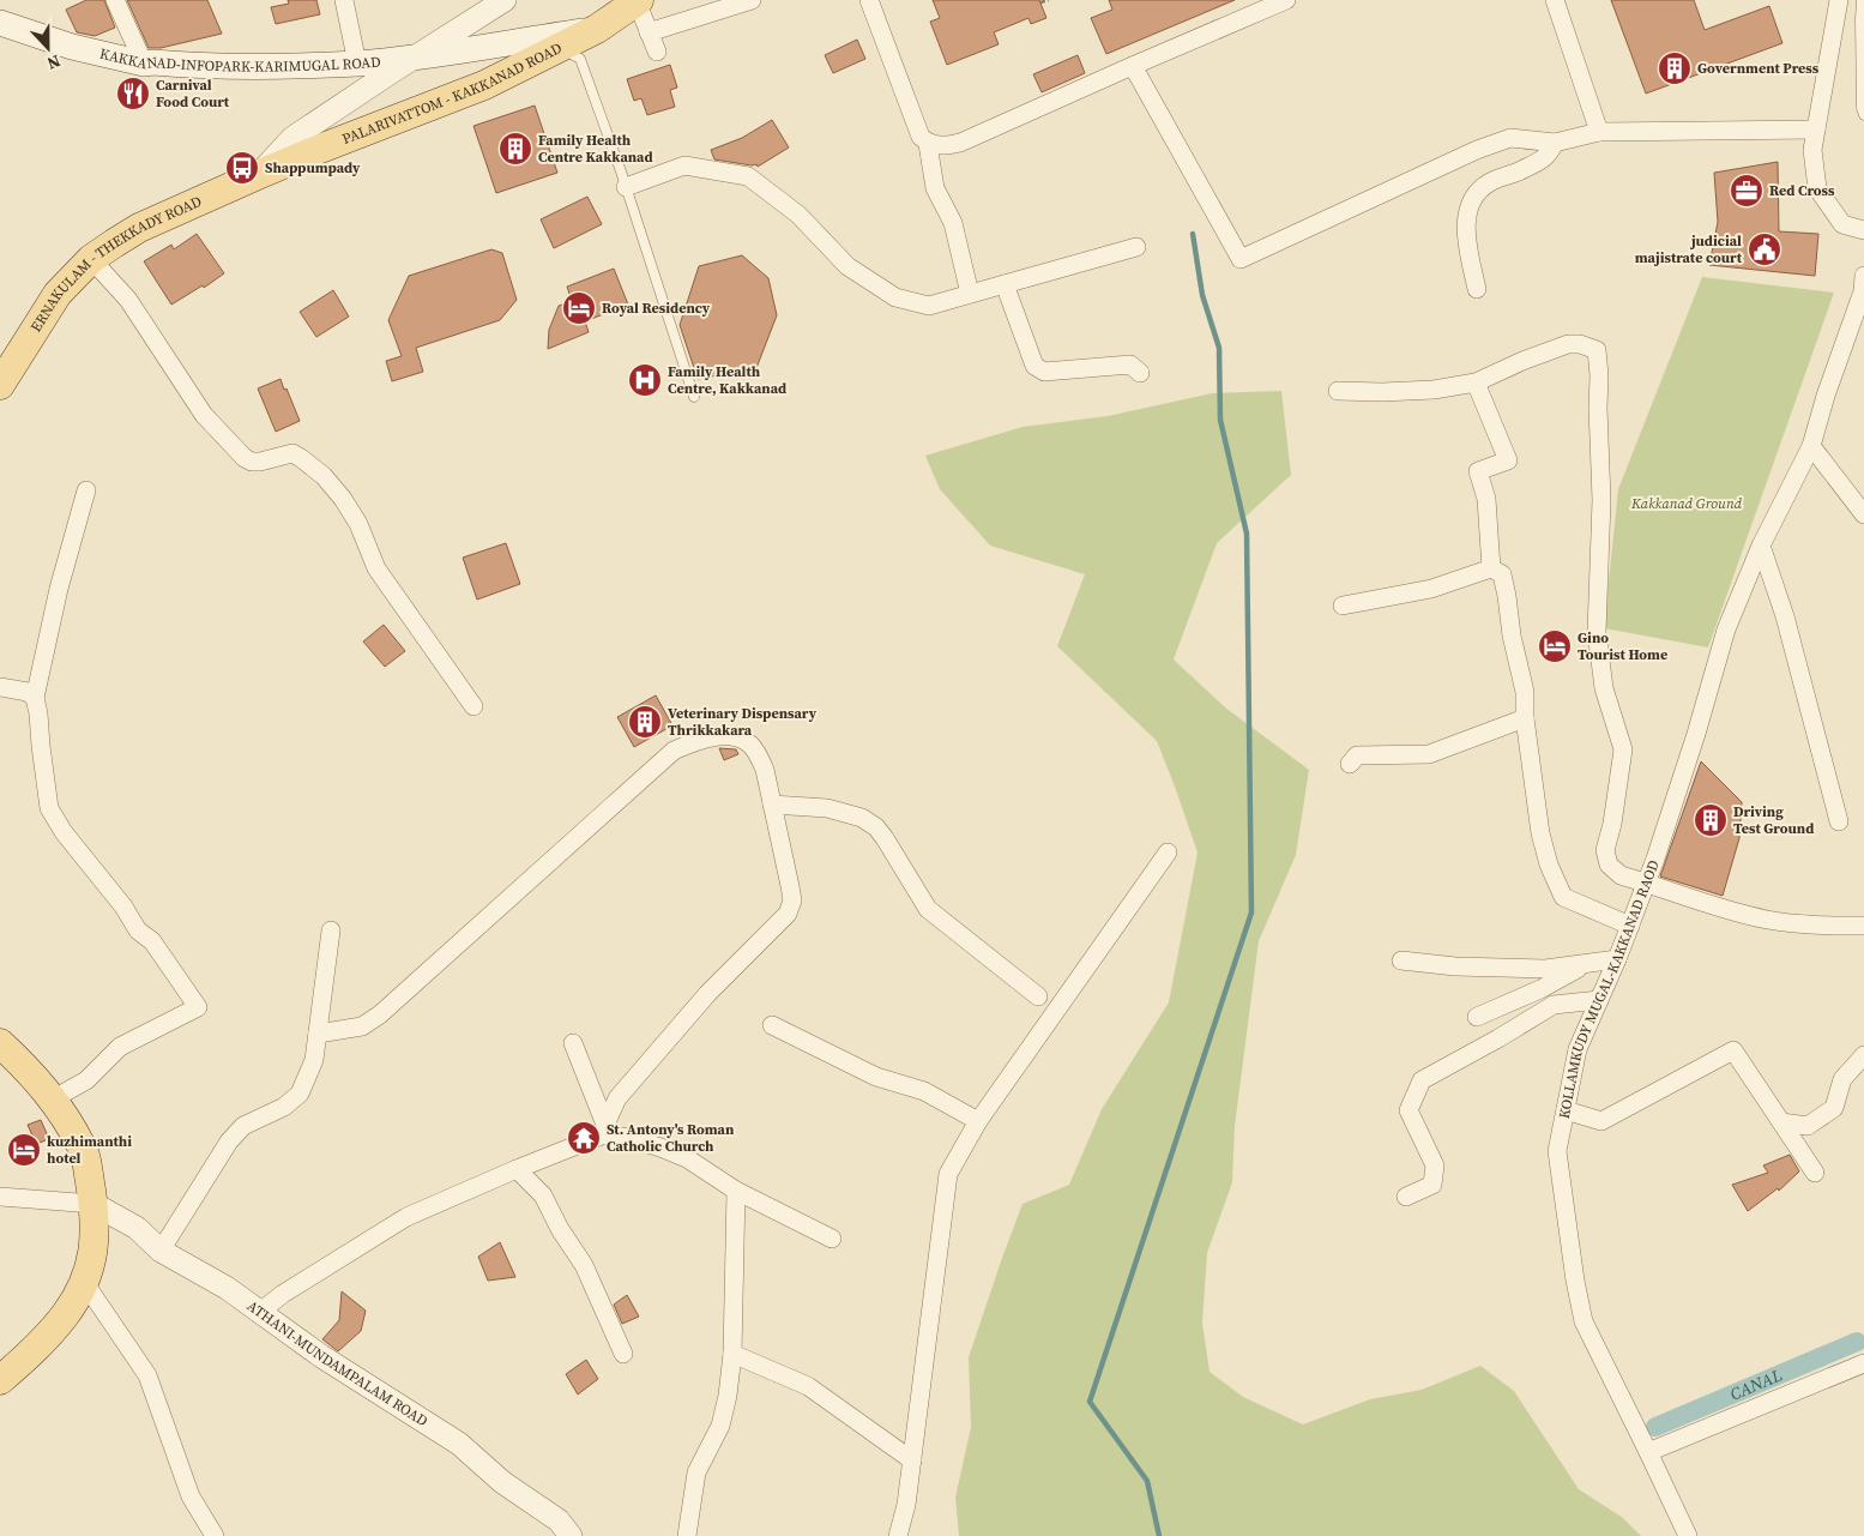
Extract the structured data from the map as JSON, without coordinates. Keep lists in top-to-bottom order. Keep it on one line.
{"streets":{"main road":["KAKKANAD-INFOPARK-KARIMUGAL ROAD","PALARIVATTOM - KAKKANAD ROAD","ERNAKULAM - THEKKADY ROAD"],"street":["KOLLAMKUDY MUGAL-KAKKANAD RAOD","ATHANI-MUNDAMPALAM ROAD"]},"crossings":[["KAKKANAD-INFOPARK-KARIMUGAL ROAD","PALARIVATTOM - KAKKANAD ROAD"],["PALARIVATTOM - KAKKANAD ROAD","ERNAKULAM - THEKKADY ROAD"]],"water":["CANAL"],"parks":["Kakkanad Ground"],"places":{"building":["Government Press","Family Health Centre Kakkanad","Veterinary Dispensary Thrikkakara","Driving Test Ground"],"restaurant":["Carnival Food Court"],"bus stop":["Shappumpady"],"office":["Red Cross"],"public building":["judicial majistrate court"],"hotel":["Royal Residency","Gino Tourist Home","kuzhimanthi hotel"],"hospital":["Family Health Centre, Kakkanad"],"temple":["St. Antony's Roman Catholic Church"]},"north":"bottom"}
